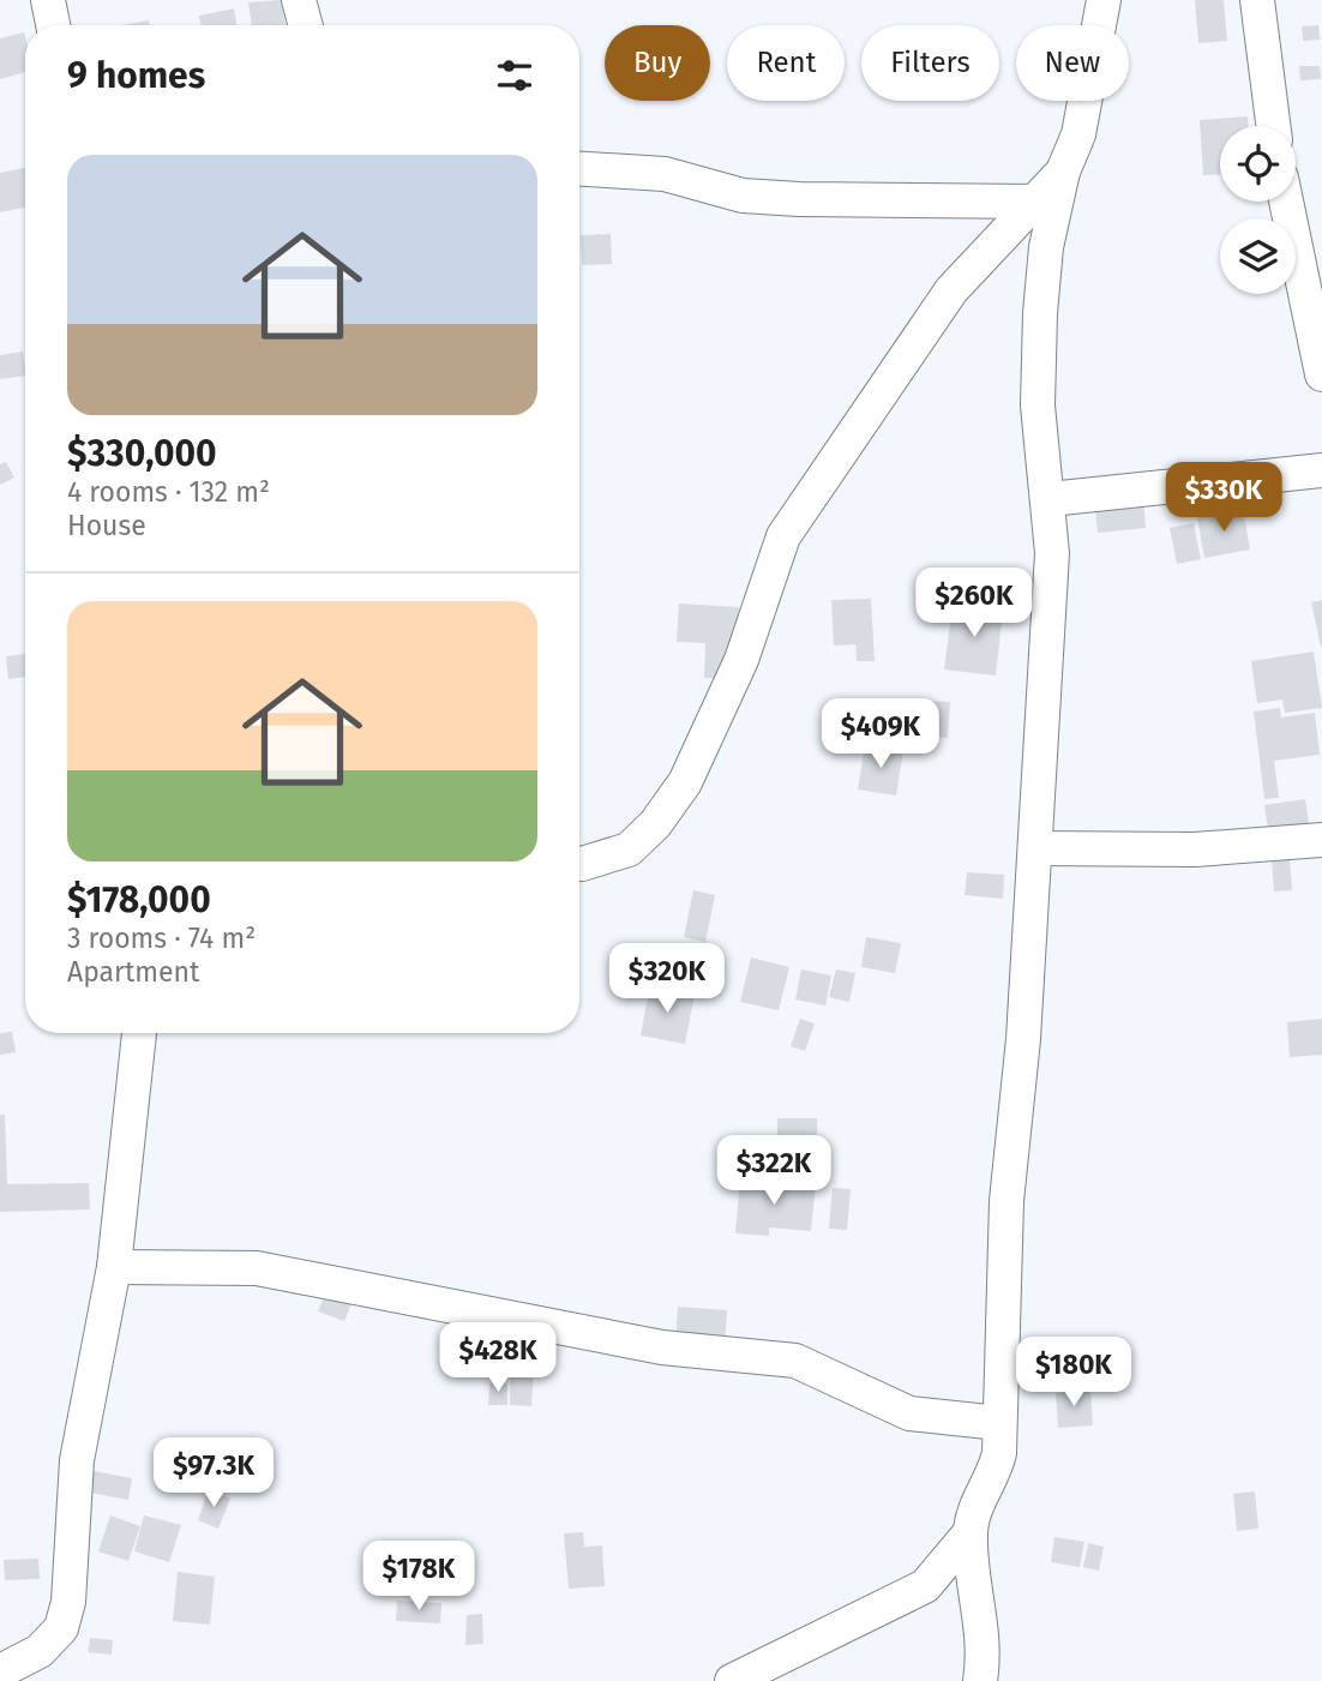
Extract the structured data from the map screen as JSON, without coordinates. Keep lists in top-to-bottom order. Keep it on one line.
{"page":{"chip":["Buy","Rent","Filters","New"],"heading":"9 homes","list":[{"name":"$330,000","note":"4 rooms · 132 m² · House"},{"name":"$178,000","note":"3 rooms · 74 m² · Apartment"}],"price":["$330K","$260K","$409K","$320K","$322K","$428K","$180K","$97.3K","$178K"]}}
